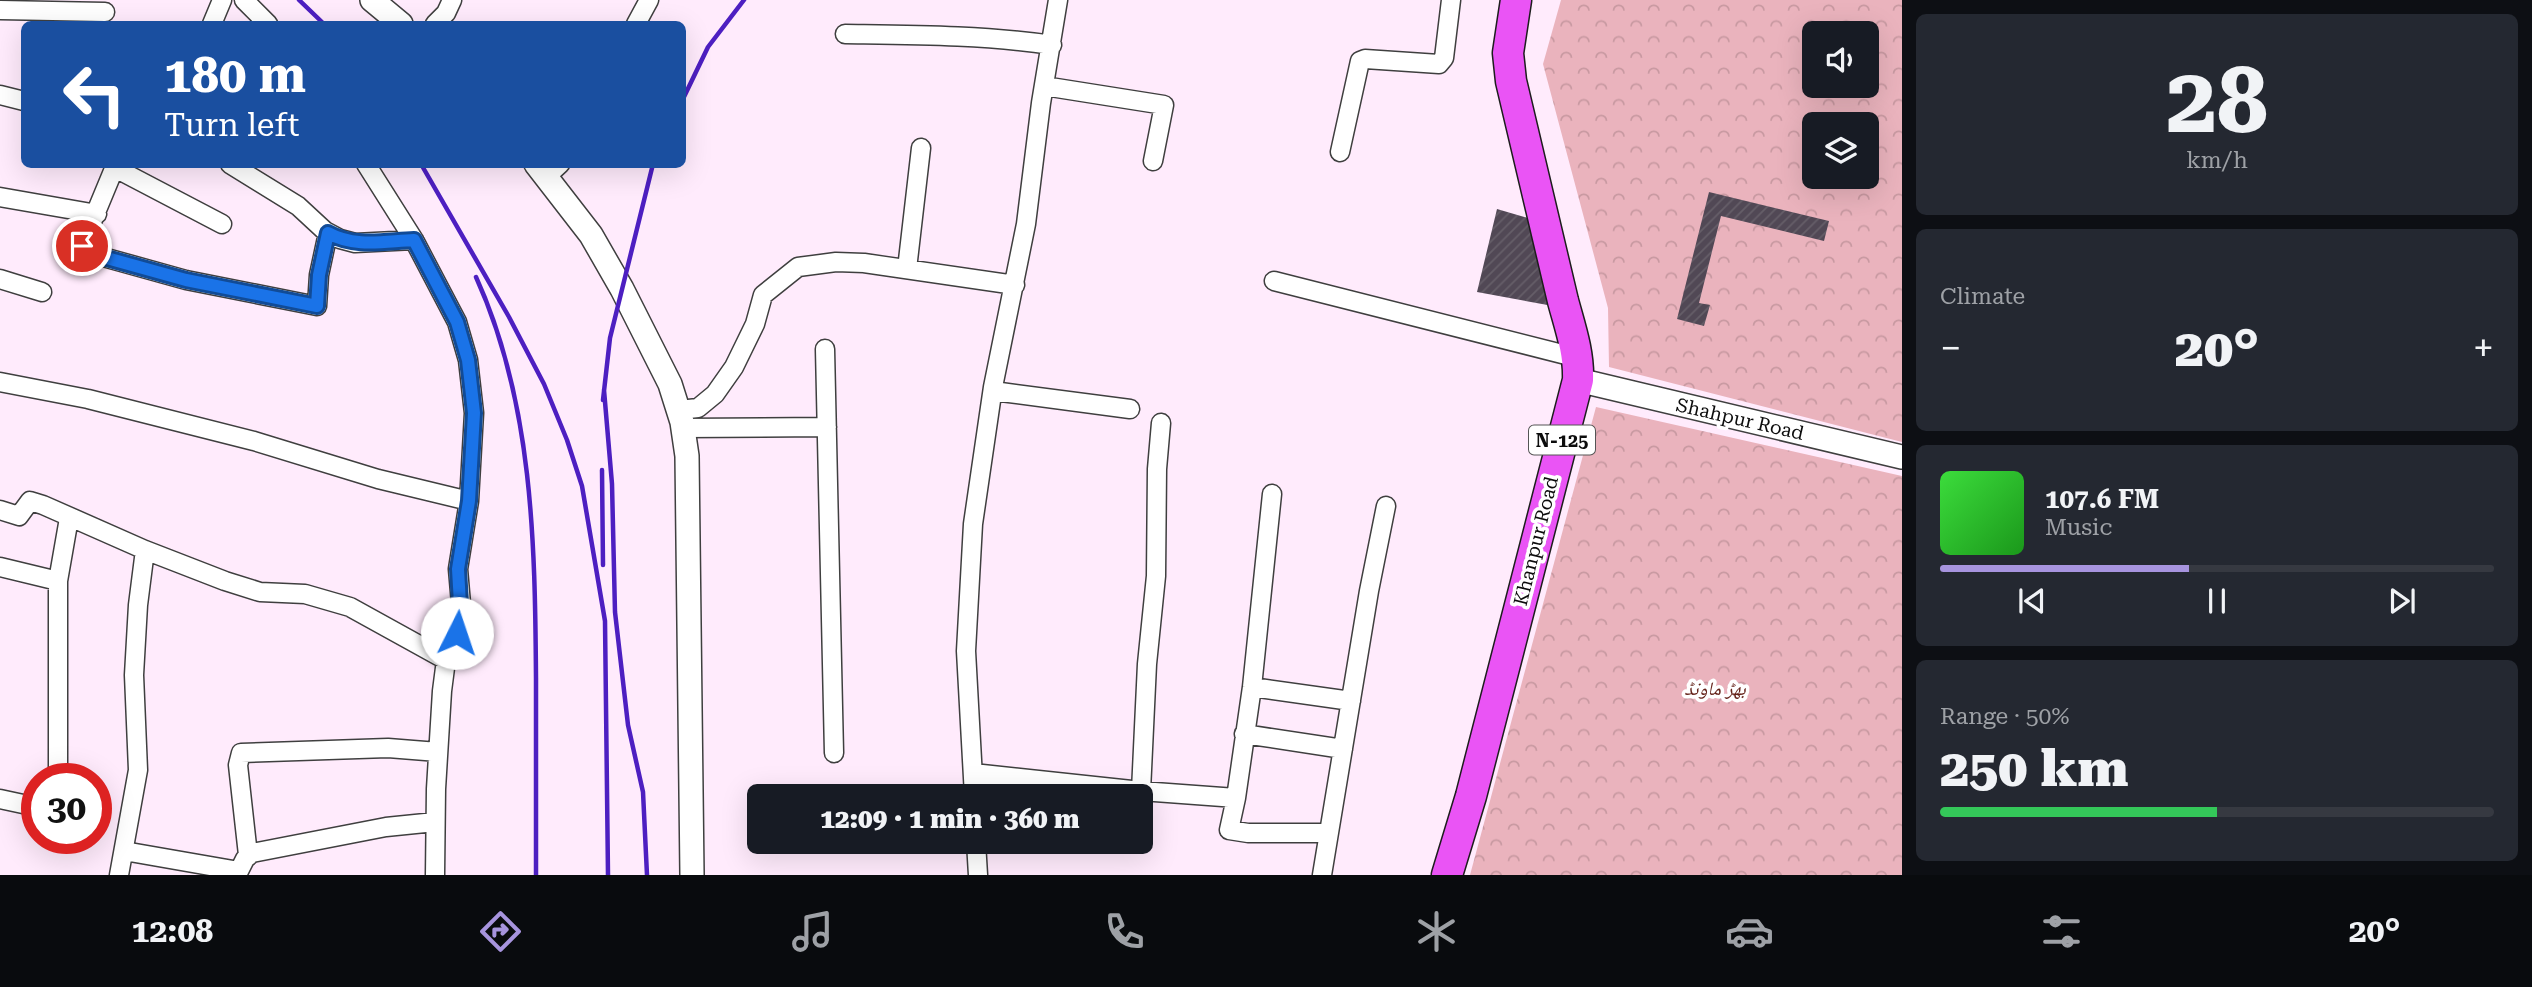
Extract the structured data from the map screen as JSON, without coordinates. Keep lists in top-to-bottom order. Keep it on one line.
{"streets":{"highway":["N-125","Khanpur Road"],"street":["Shahpur Road"]},"crossings":[["Shahpur Road","Khanpur Road"]],"parks":["بھڑ ماونڈ"],"page":{"tile":[["28","km/h"],"Climate",["Range · 50%","250 km"]],"turn":["180 m","Turn left"],"heat":["−","20°","+"],"song":["107.6 FM","Music"],"limit":"30","trip":"12:09 · 1 min · 360 m","tabs":["12:08","20°"]}}
